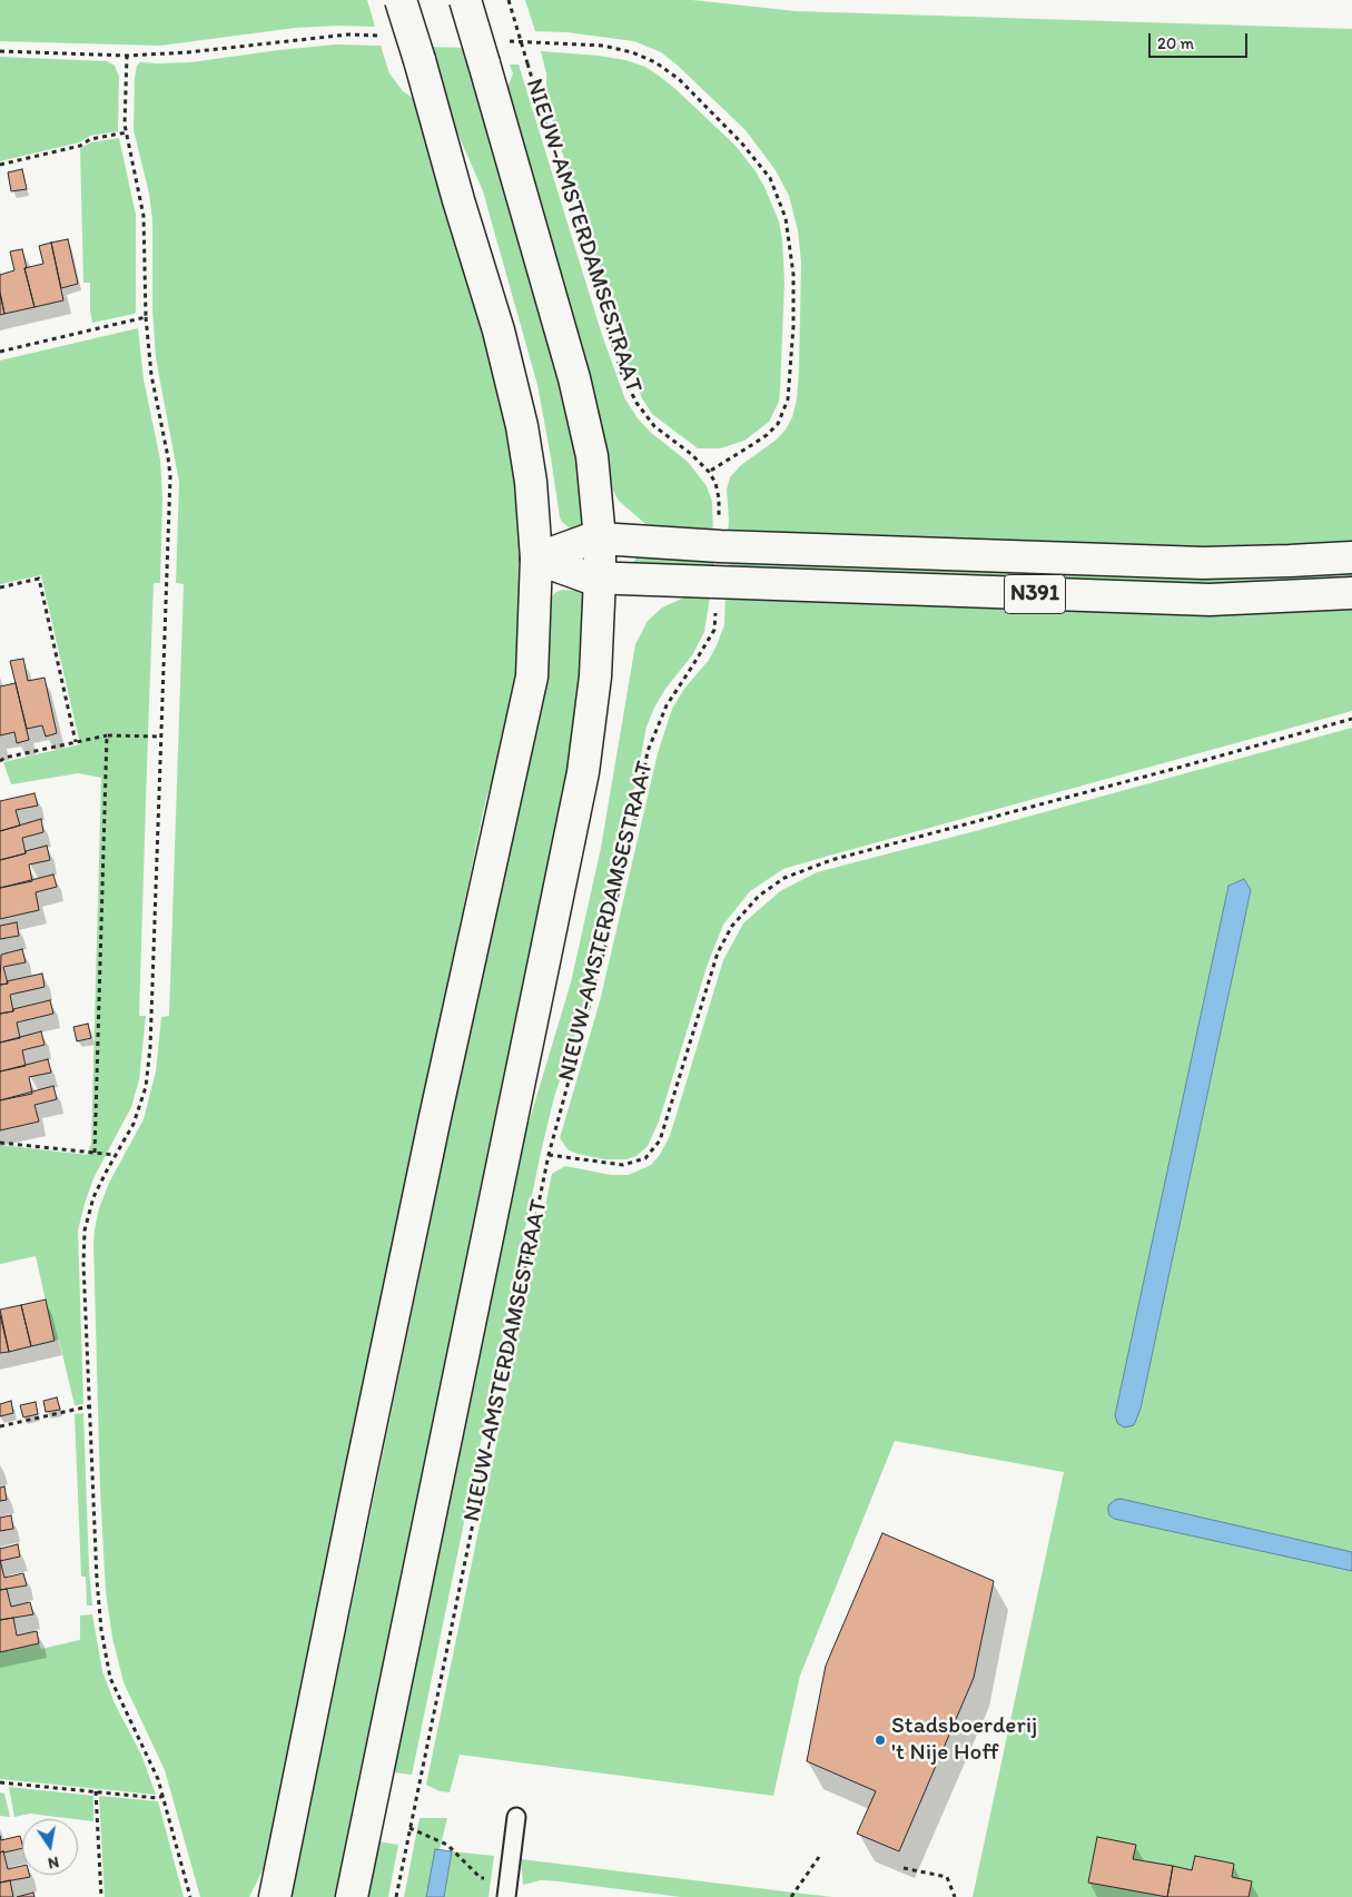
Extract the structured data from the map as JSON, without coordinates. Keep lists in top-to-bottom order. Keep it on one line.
{"streets":{"main road":["NIEUW-AMSTERDAMSESTRAAT","N391"]},"crossings":[["NIEUW-AMSTERDAMSESTRAAT","N391"]],"places":["Stadsboerderij 't Nije Hoff"],"scale_bar":"20 m","north":"bottom"}
